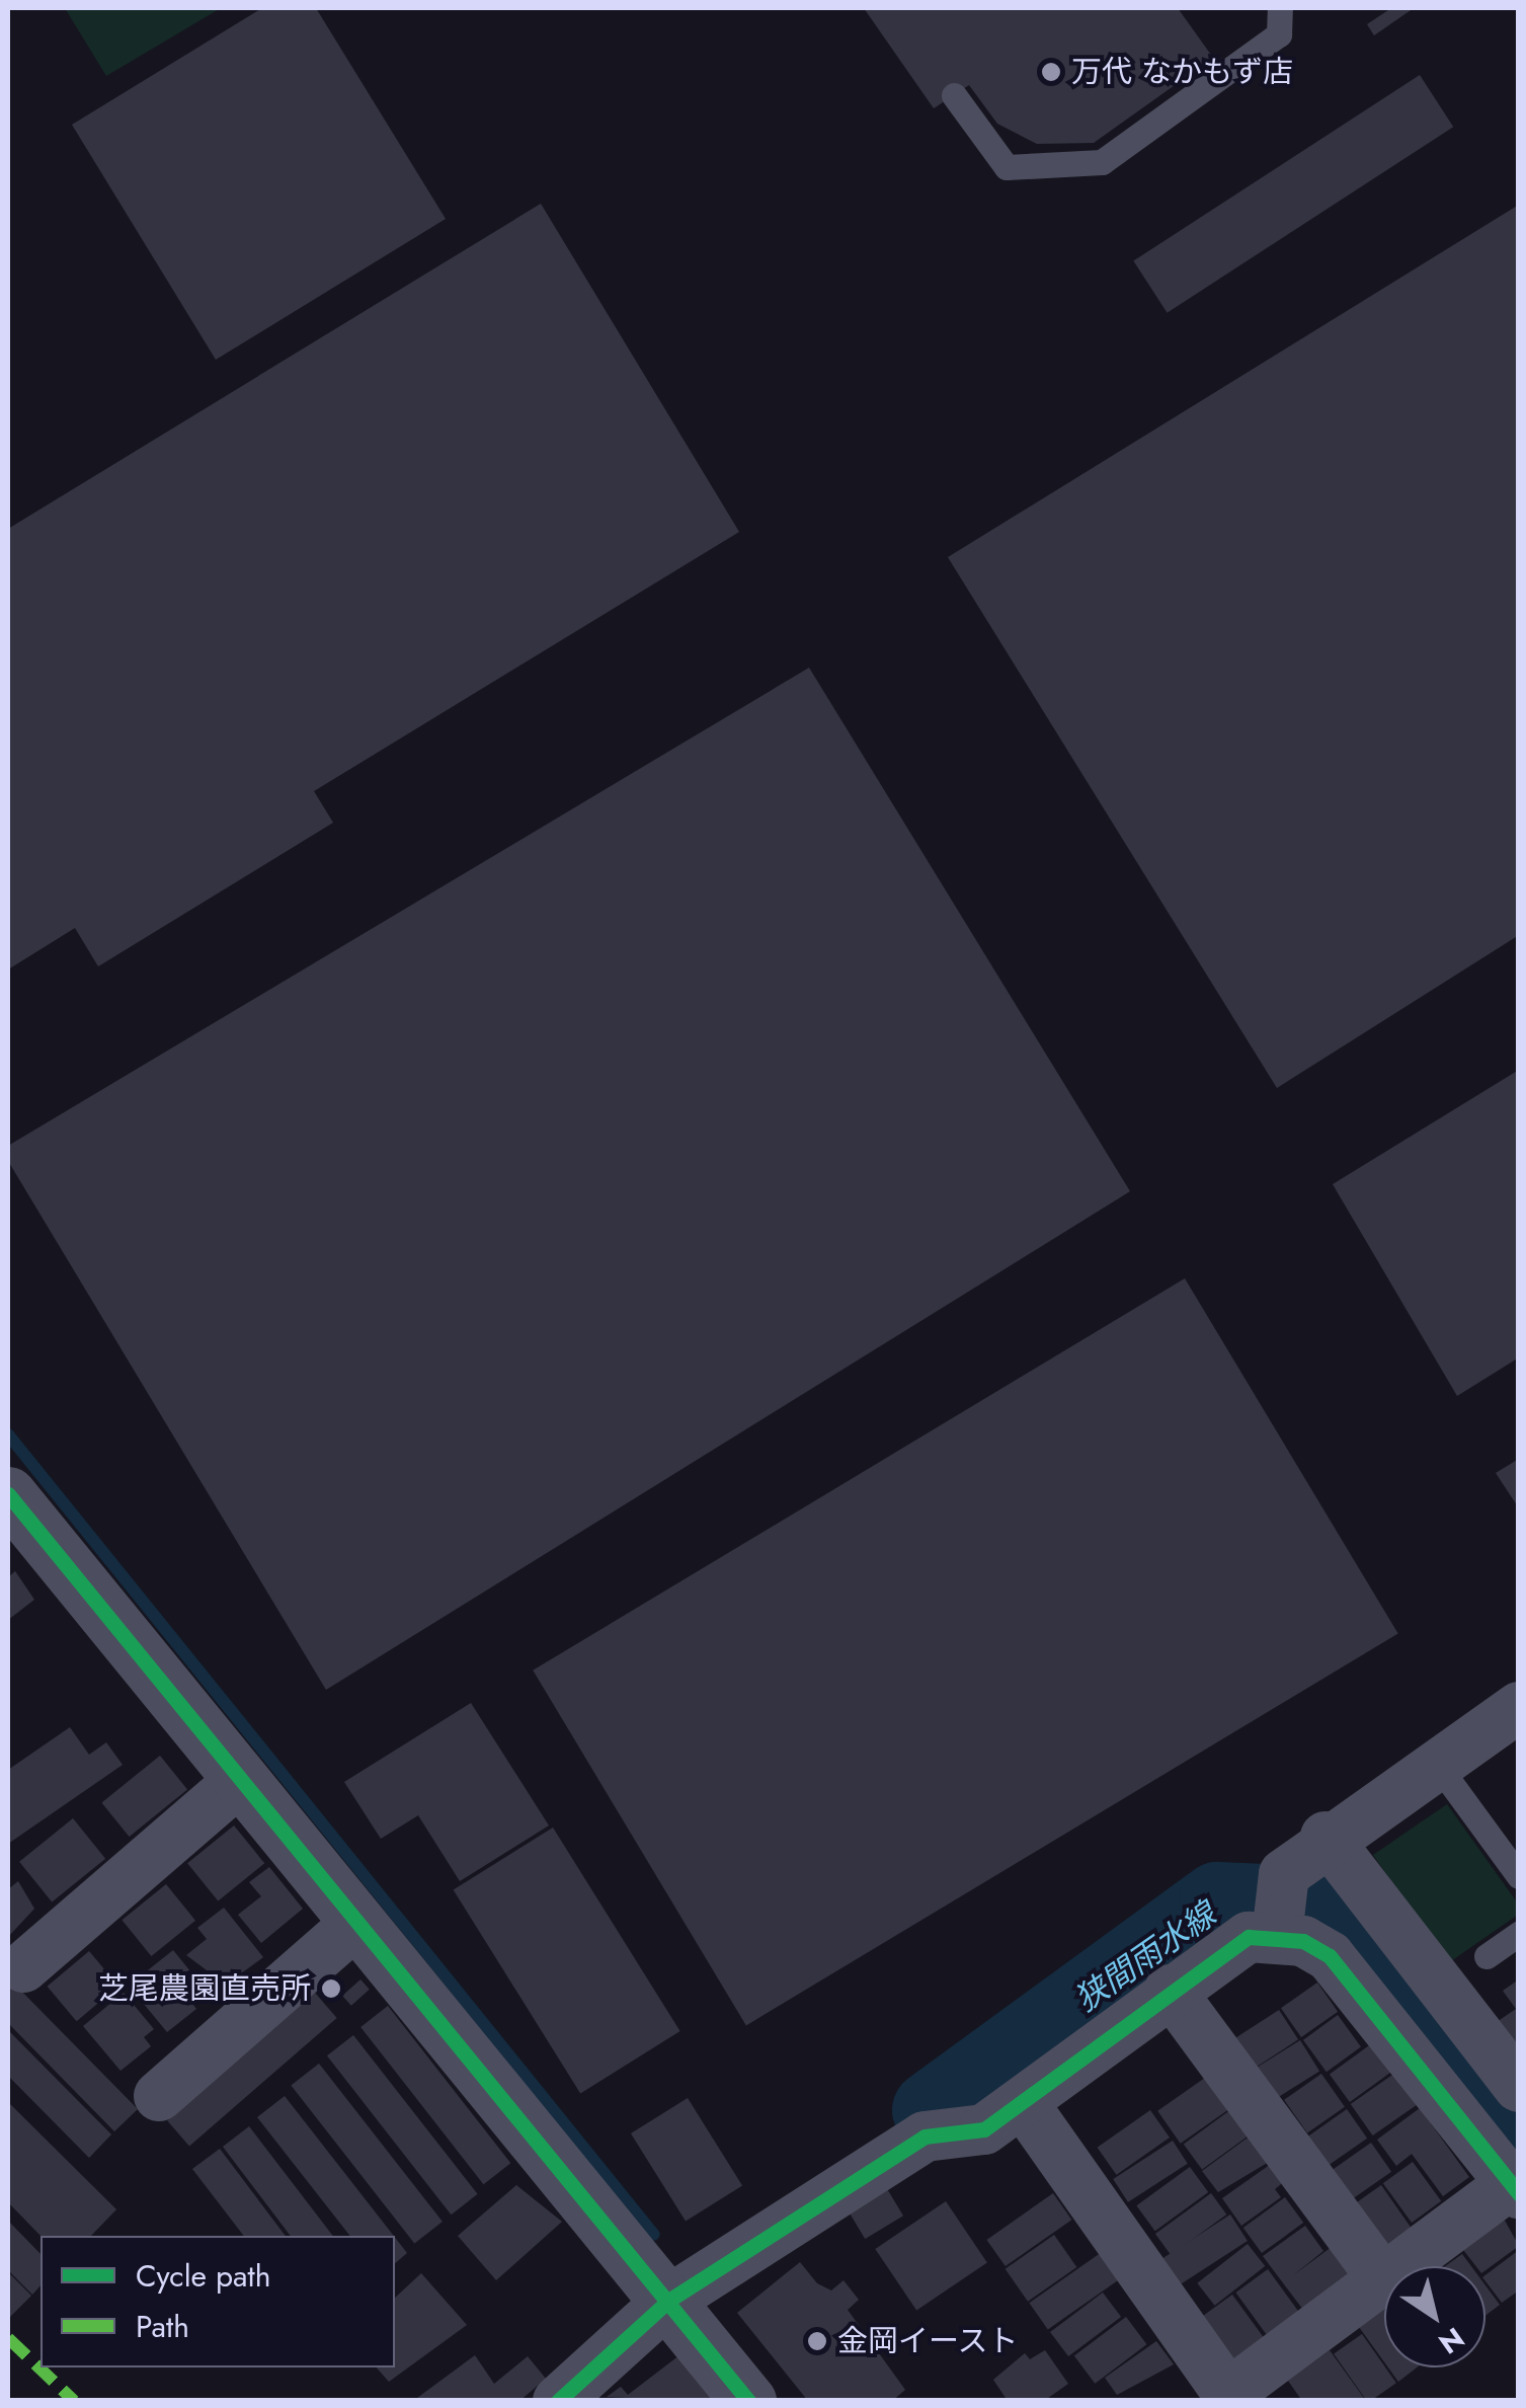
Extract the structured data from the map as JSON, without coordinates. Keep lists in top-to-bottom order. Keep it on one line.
{"water":["狭間雨水線"],"places":["万代 なかもず店","芝尾農園直売所","金岡イースト"],"legend":["Cycle path","Path"],"north":"bottom right"}
